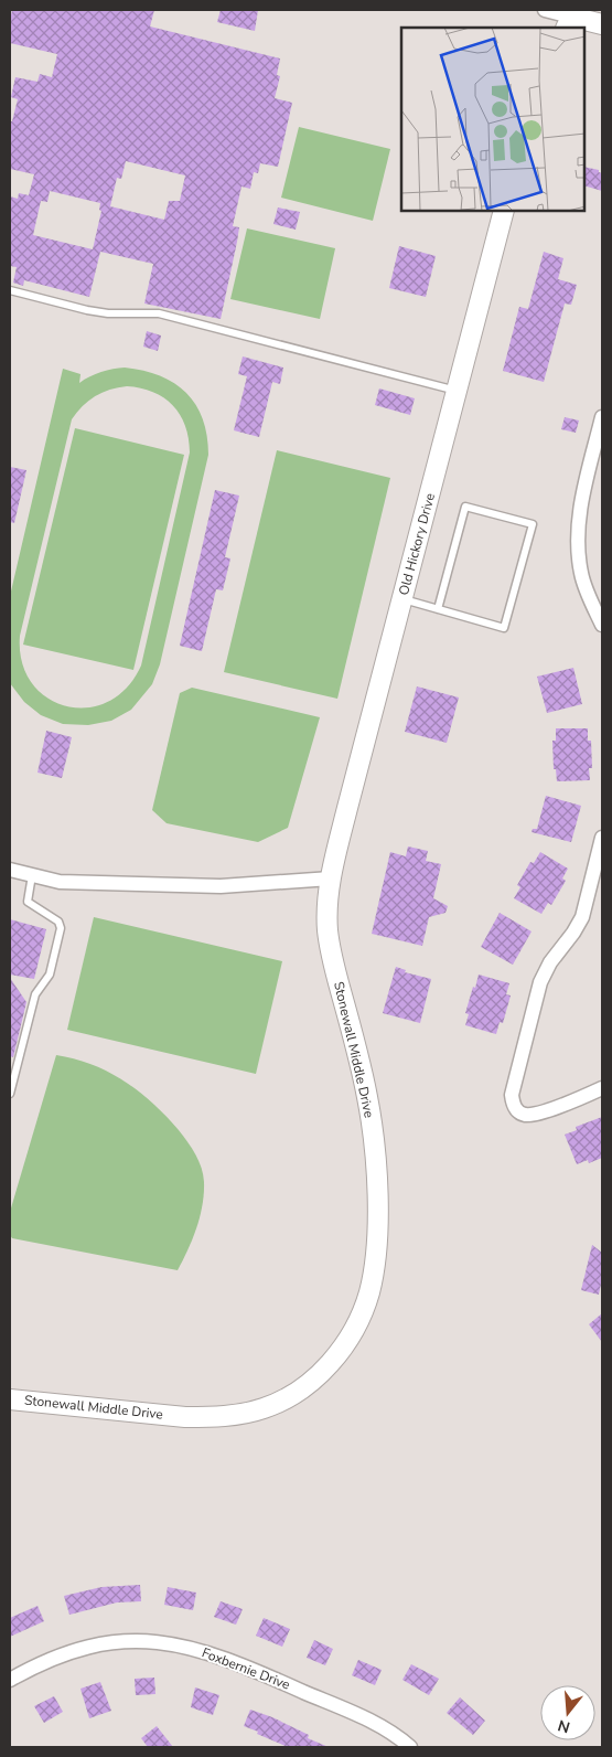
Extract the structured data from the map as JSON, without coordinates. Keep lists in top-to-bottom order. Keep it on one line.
{"streets":{"street":["Old Hickory Drive","Stonewall Middle Drive","Foxbernie Drive"]},"crossings":[["Old Hickory Drive","Stonewall Middle Drive"]],"north":"bottom"}
